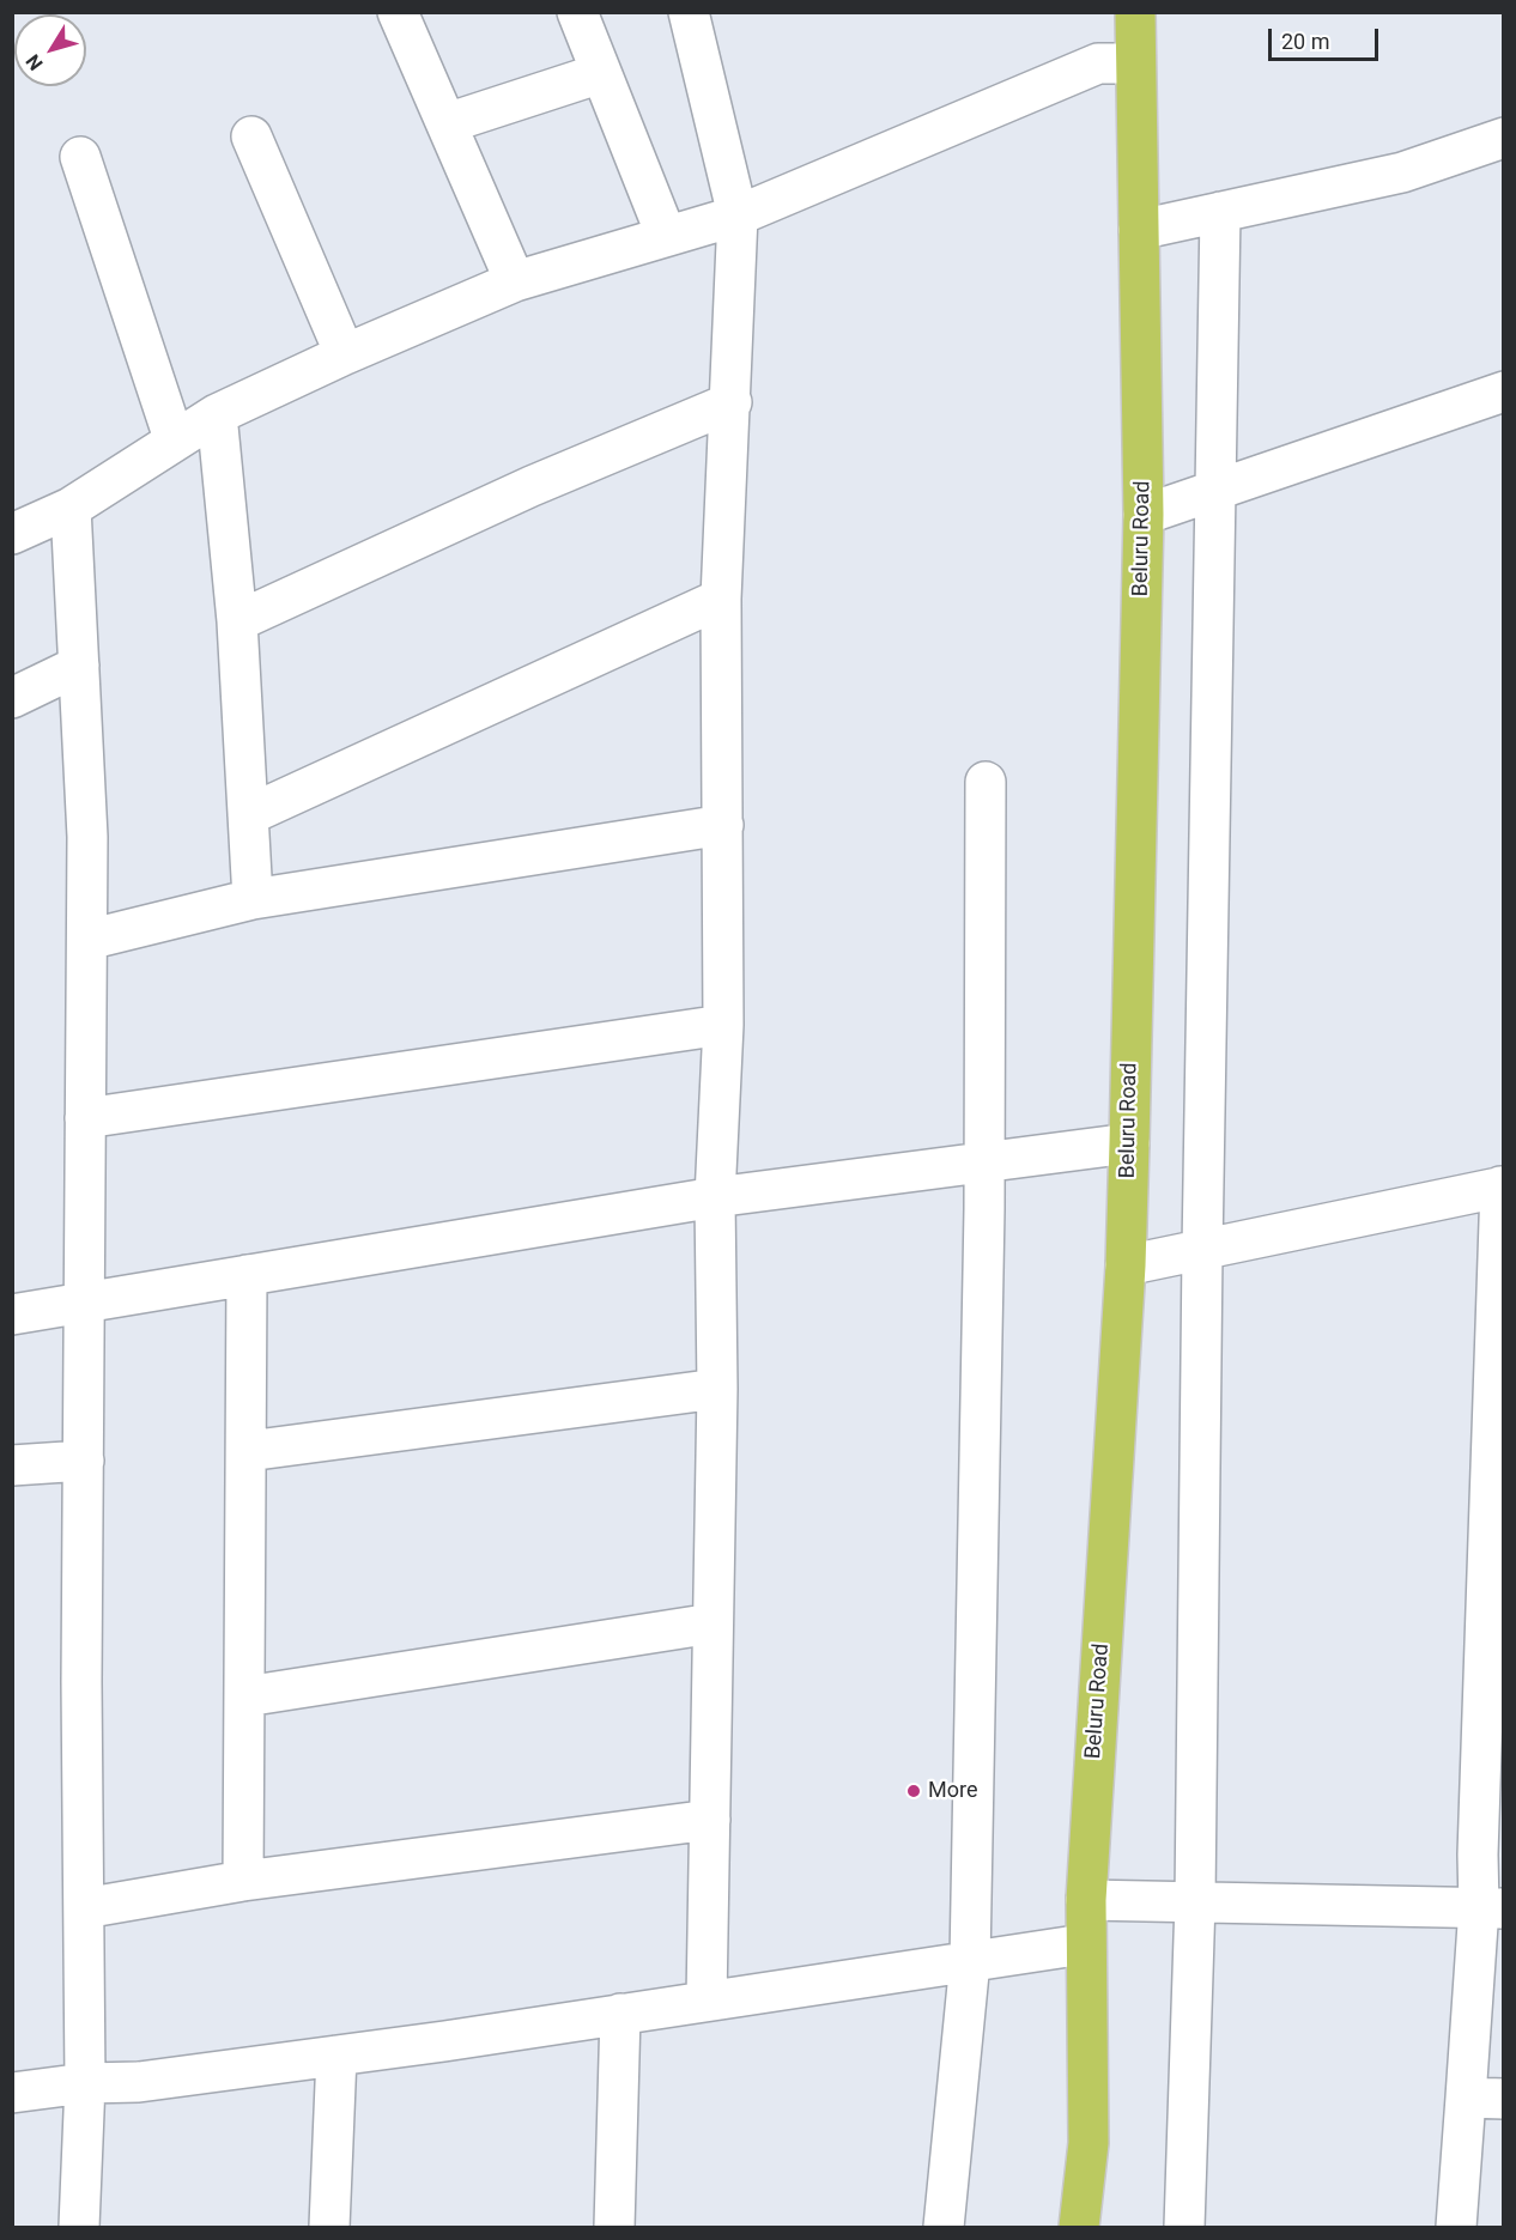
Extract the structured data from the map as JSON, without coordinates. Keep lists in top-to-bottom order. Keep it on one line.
{"streets":{"highway":["Beluru Road"]},"places":["More"],"scale_bar":"20 m","north":"bottom left"}
